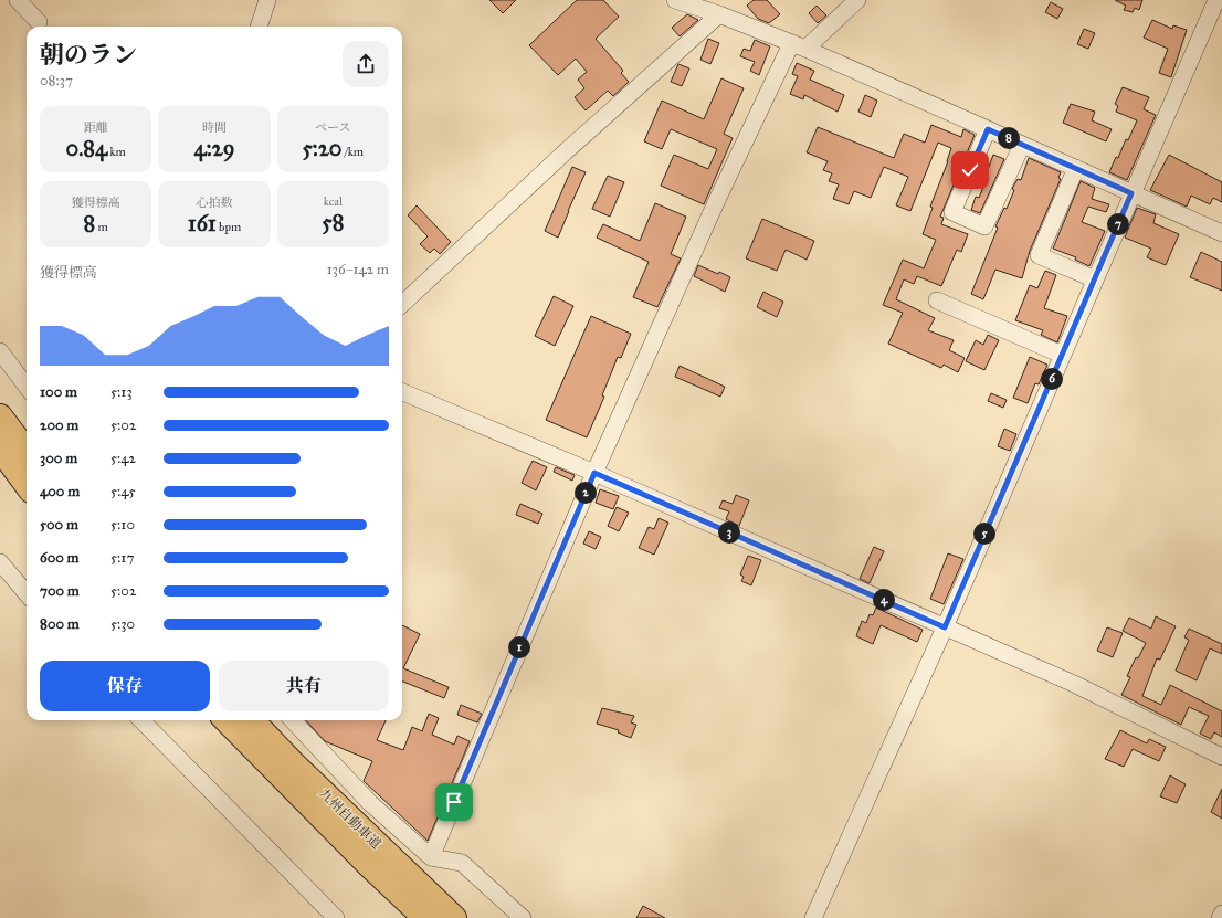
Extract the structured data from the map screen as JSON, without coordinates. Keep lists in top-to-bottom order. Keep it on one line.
{"streets":{"highway":["九州自動車道"]},"page":{"heading":["朝のラン","08:37"],"stats":[["距離","0.84 km"],["時間","4:29"],["ペース","5:20 /km"],["獲得標高","8 m"],["心拍数","161 bpm"],["kcal","58"]],"pins":["8","7","6","2","3","5","4","1"],"chart":["獲得標高","136–142 m"],"list":[{"name":"100 m","note":"5:13"},{"name":"200 m","note":"5:02"},{"name":"300 m","note":"5:42"},{"name":"400 m","note":"5:45"},{"name":"500 m","note":"5:10"},{"name":"600 m","note":"5:17"},{"name":"700 m","note":"5:02"},{"name":"800 m","note":"5:30"}],"buttons":["保存","共有"]}}
